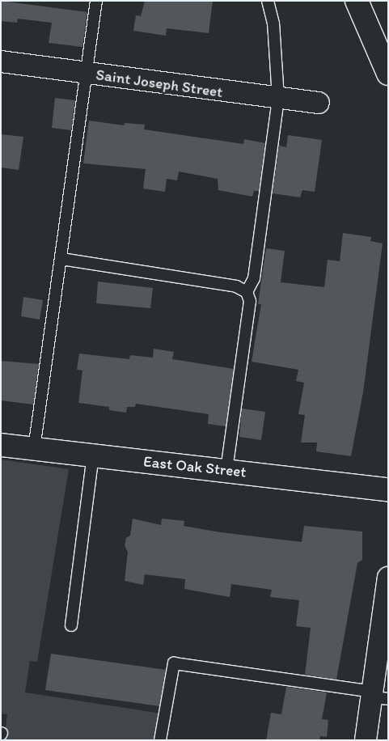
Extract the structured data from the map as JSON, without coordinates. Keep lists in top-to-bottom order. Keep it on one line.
{"streets":{"main road":["East Oak Street"],"street":["Saint Joseph Street"]}}
